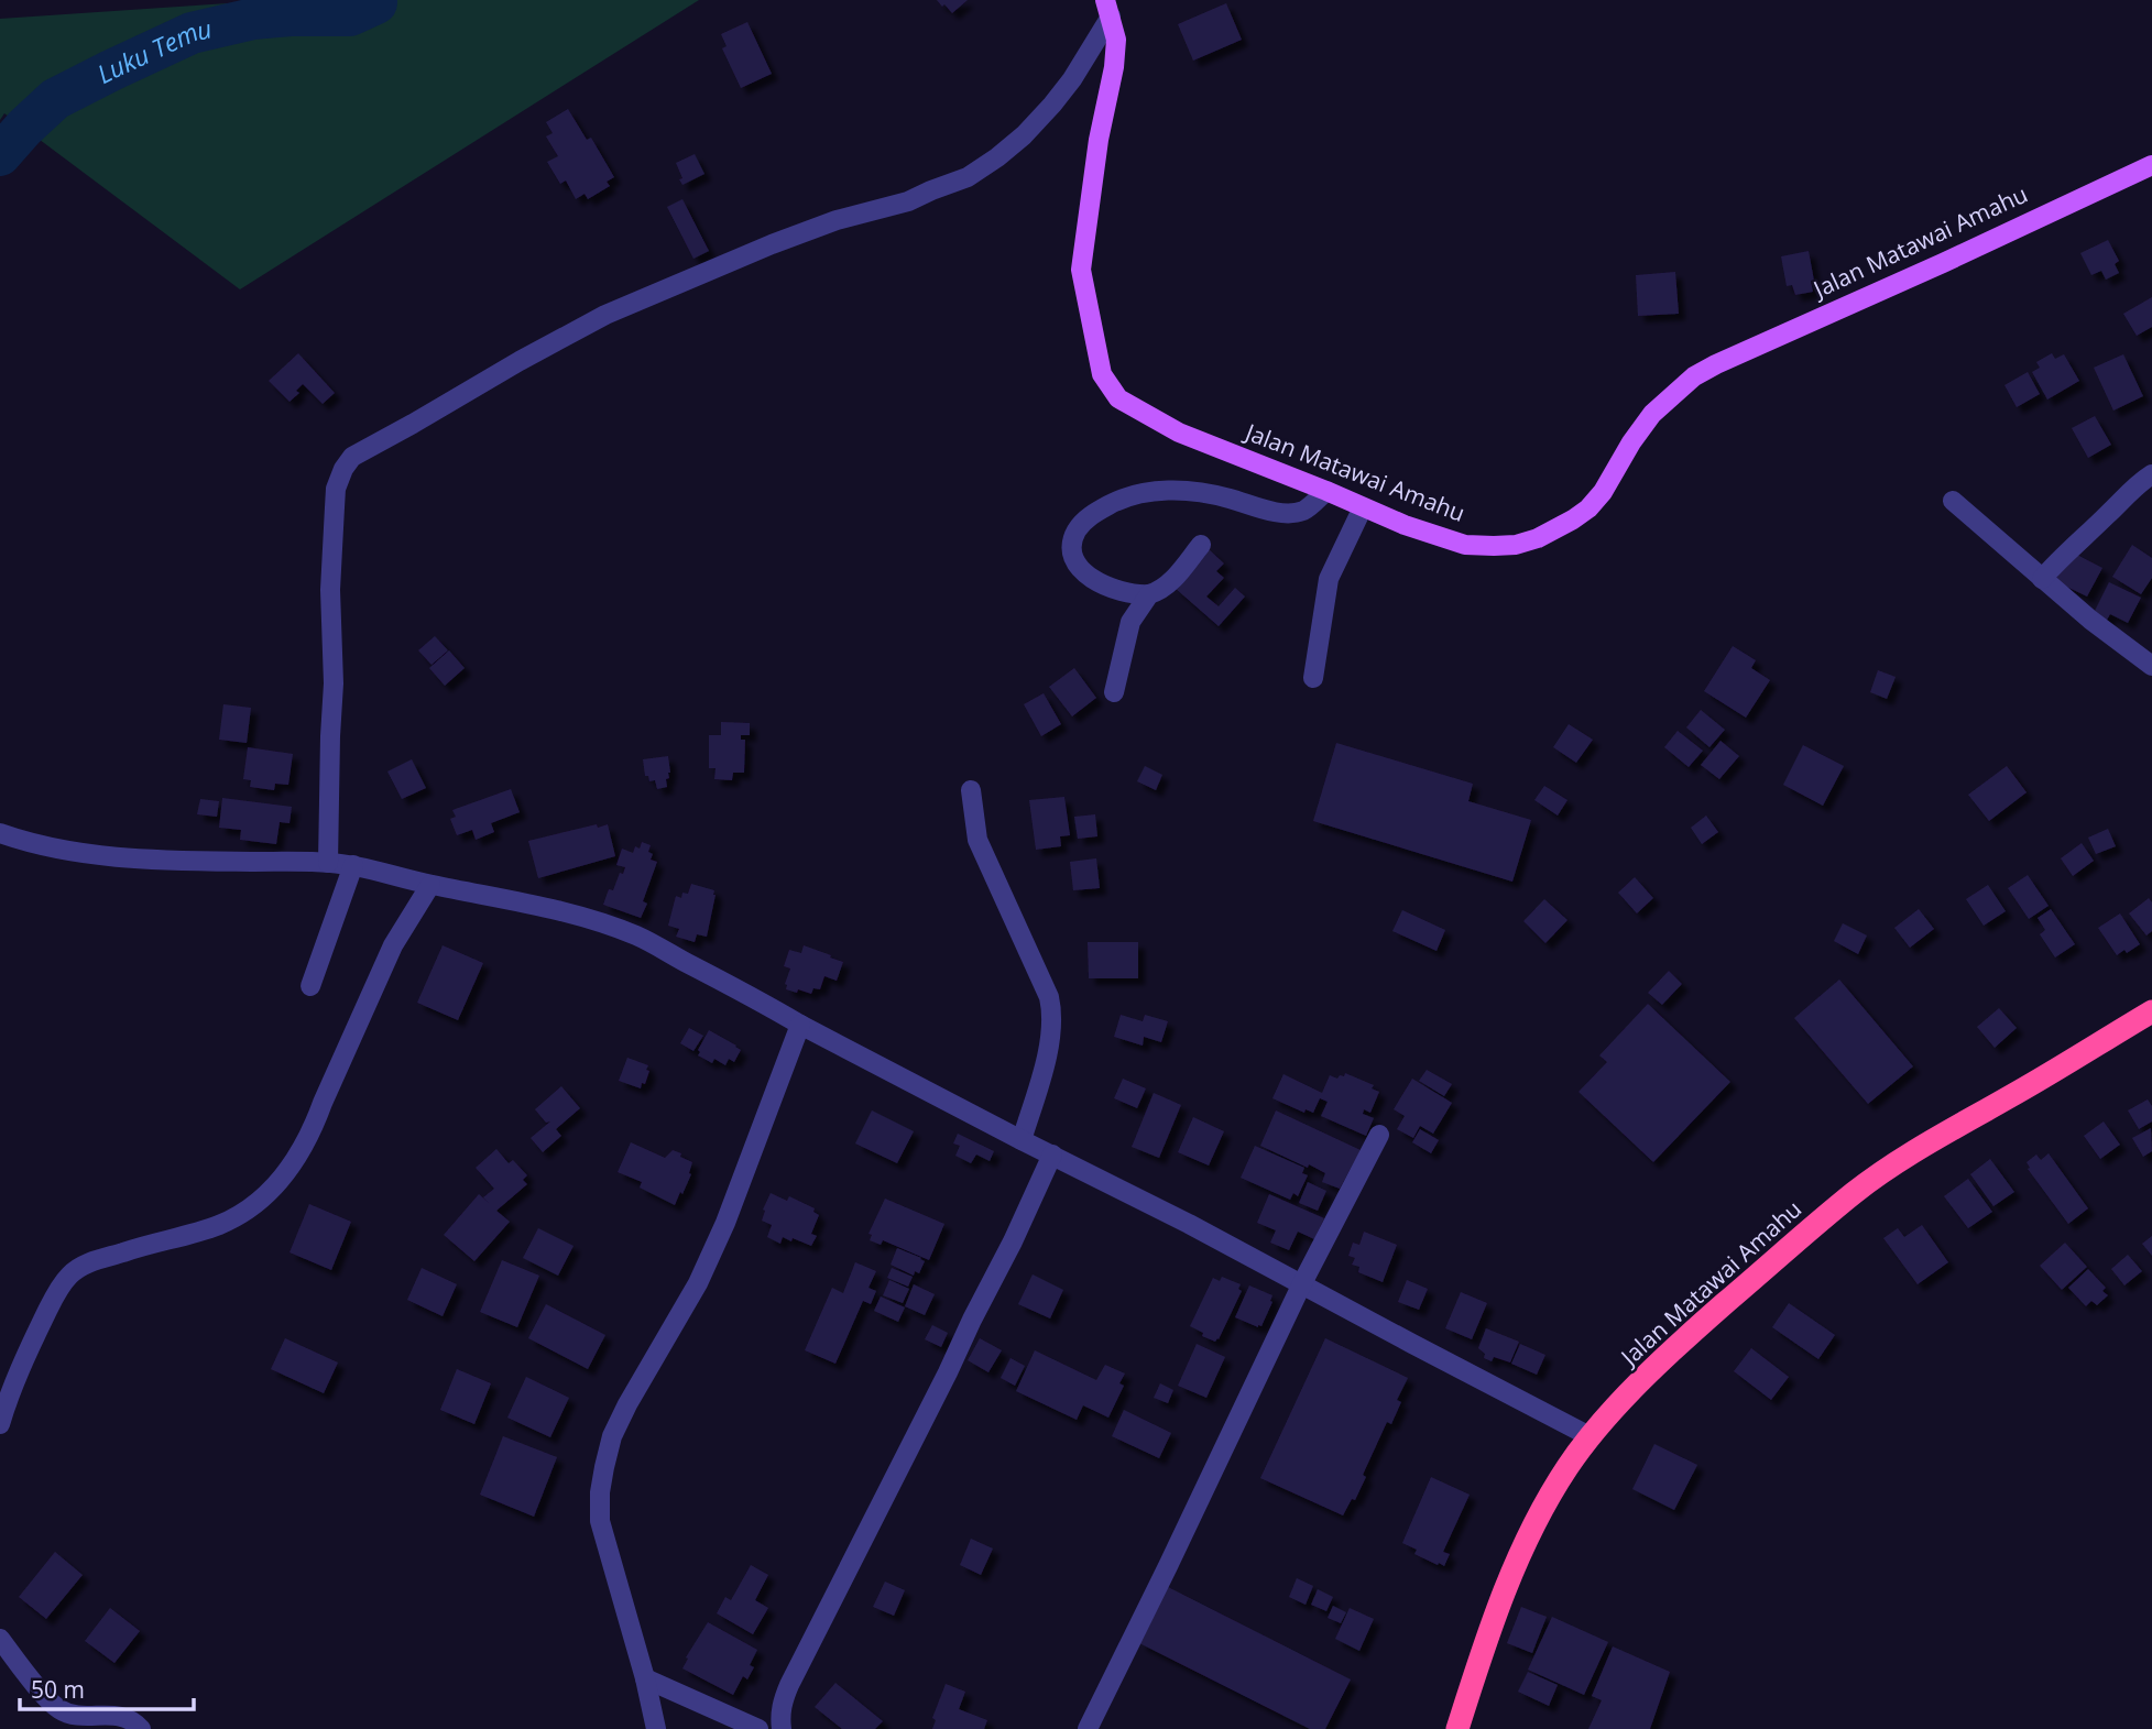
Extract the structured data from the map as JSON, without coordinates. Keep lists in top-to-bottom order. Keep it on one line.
{"streets":{"highway":["Jalan Matawai Amahu"]},"water":["Luku Temu"],"scale_bar":"50 m"}
